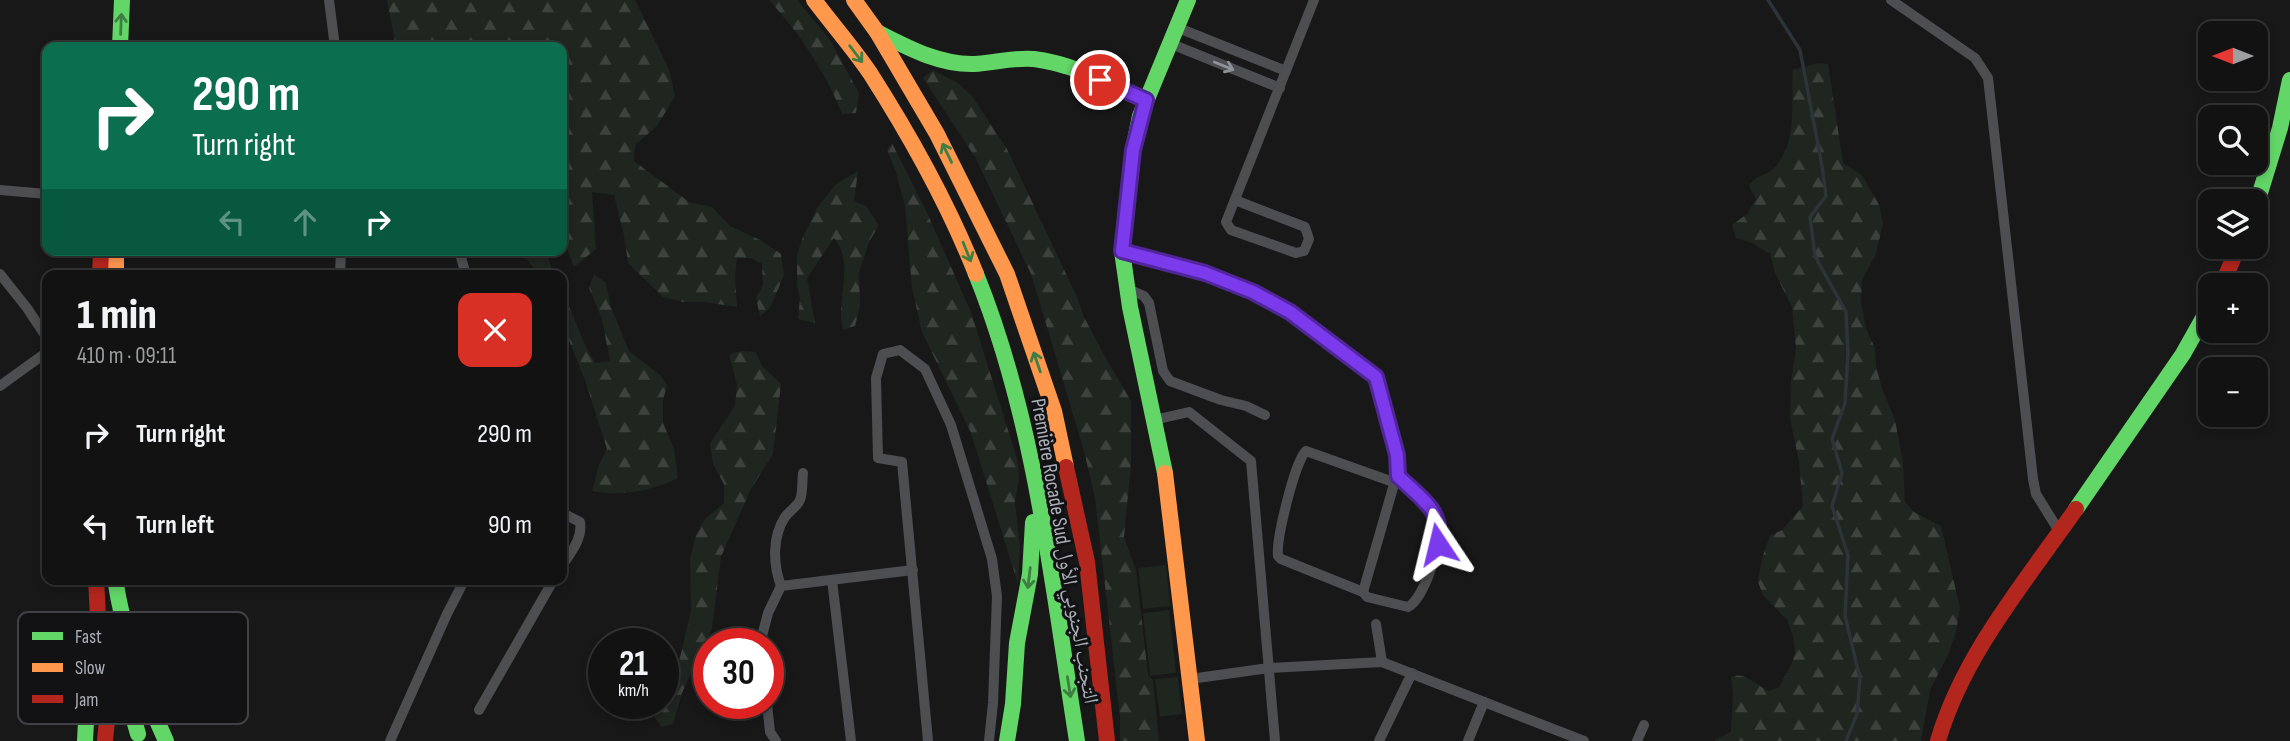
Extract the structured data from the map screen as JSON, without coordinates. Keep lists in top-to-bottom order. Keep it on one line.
{"streets":{"main road":["Première Rocade Sud التجنب الجنوبي الأول"]},"legend":["Fast","Slow","Jam"],"north":"left","page":{"map_buttons":["+","−"],"turn":["290 m","Turn right"],"heading":["1 min","410 m · 09:11"],"list":[{"name":"Turn right","value":"290 m"},{"name":"Turn left","value":"90 m"}],"speed":"21 km/h","limit":"30"}}
